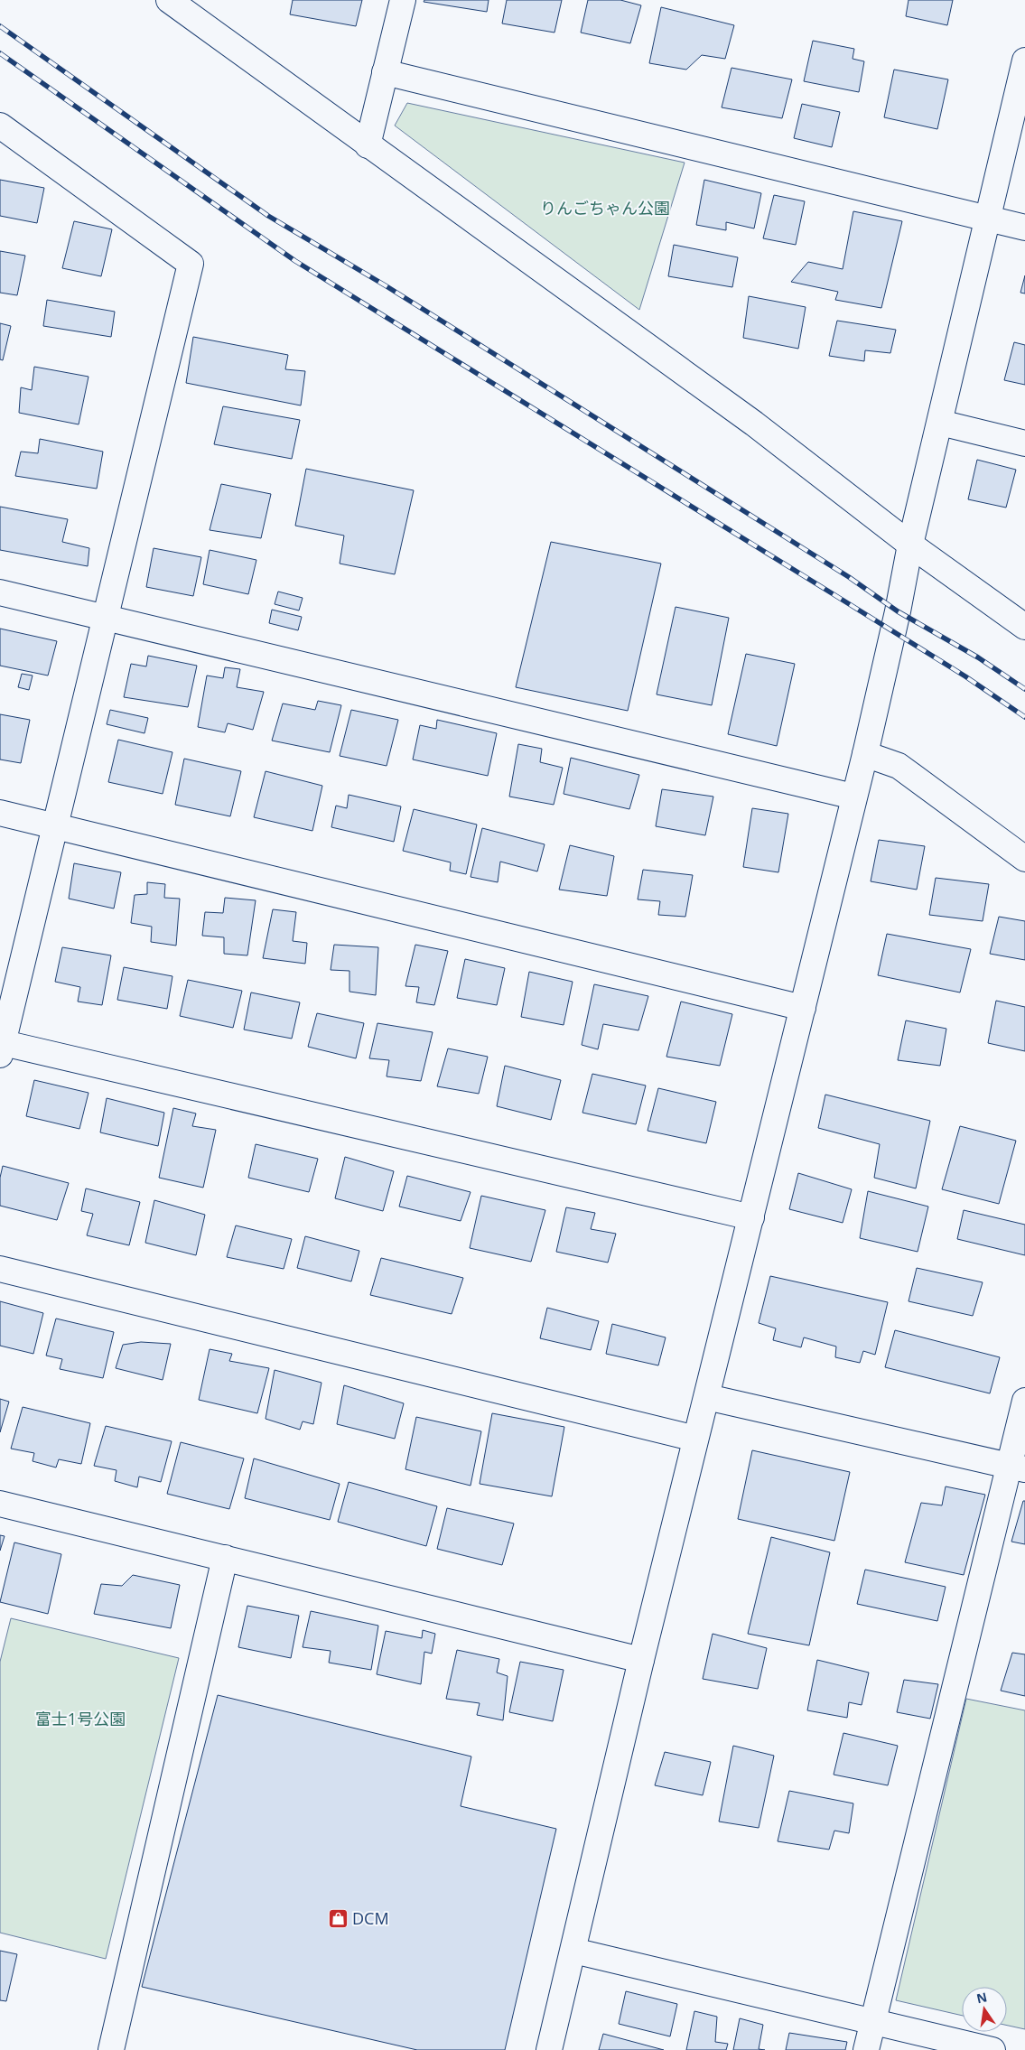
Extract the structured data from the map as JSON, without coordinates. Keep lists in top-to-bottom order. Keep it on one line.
{"parks":["りんごちゃん公園","富士1号公園"],"places":{"shop":["DCM"]},"north":"top"}
